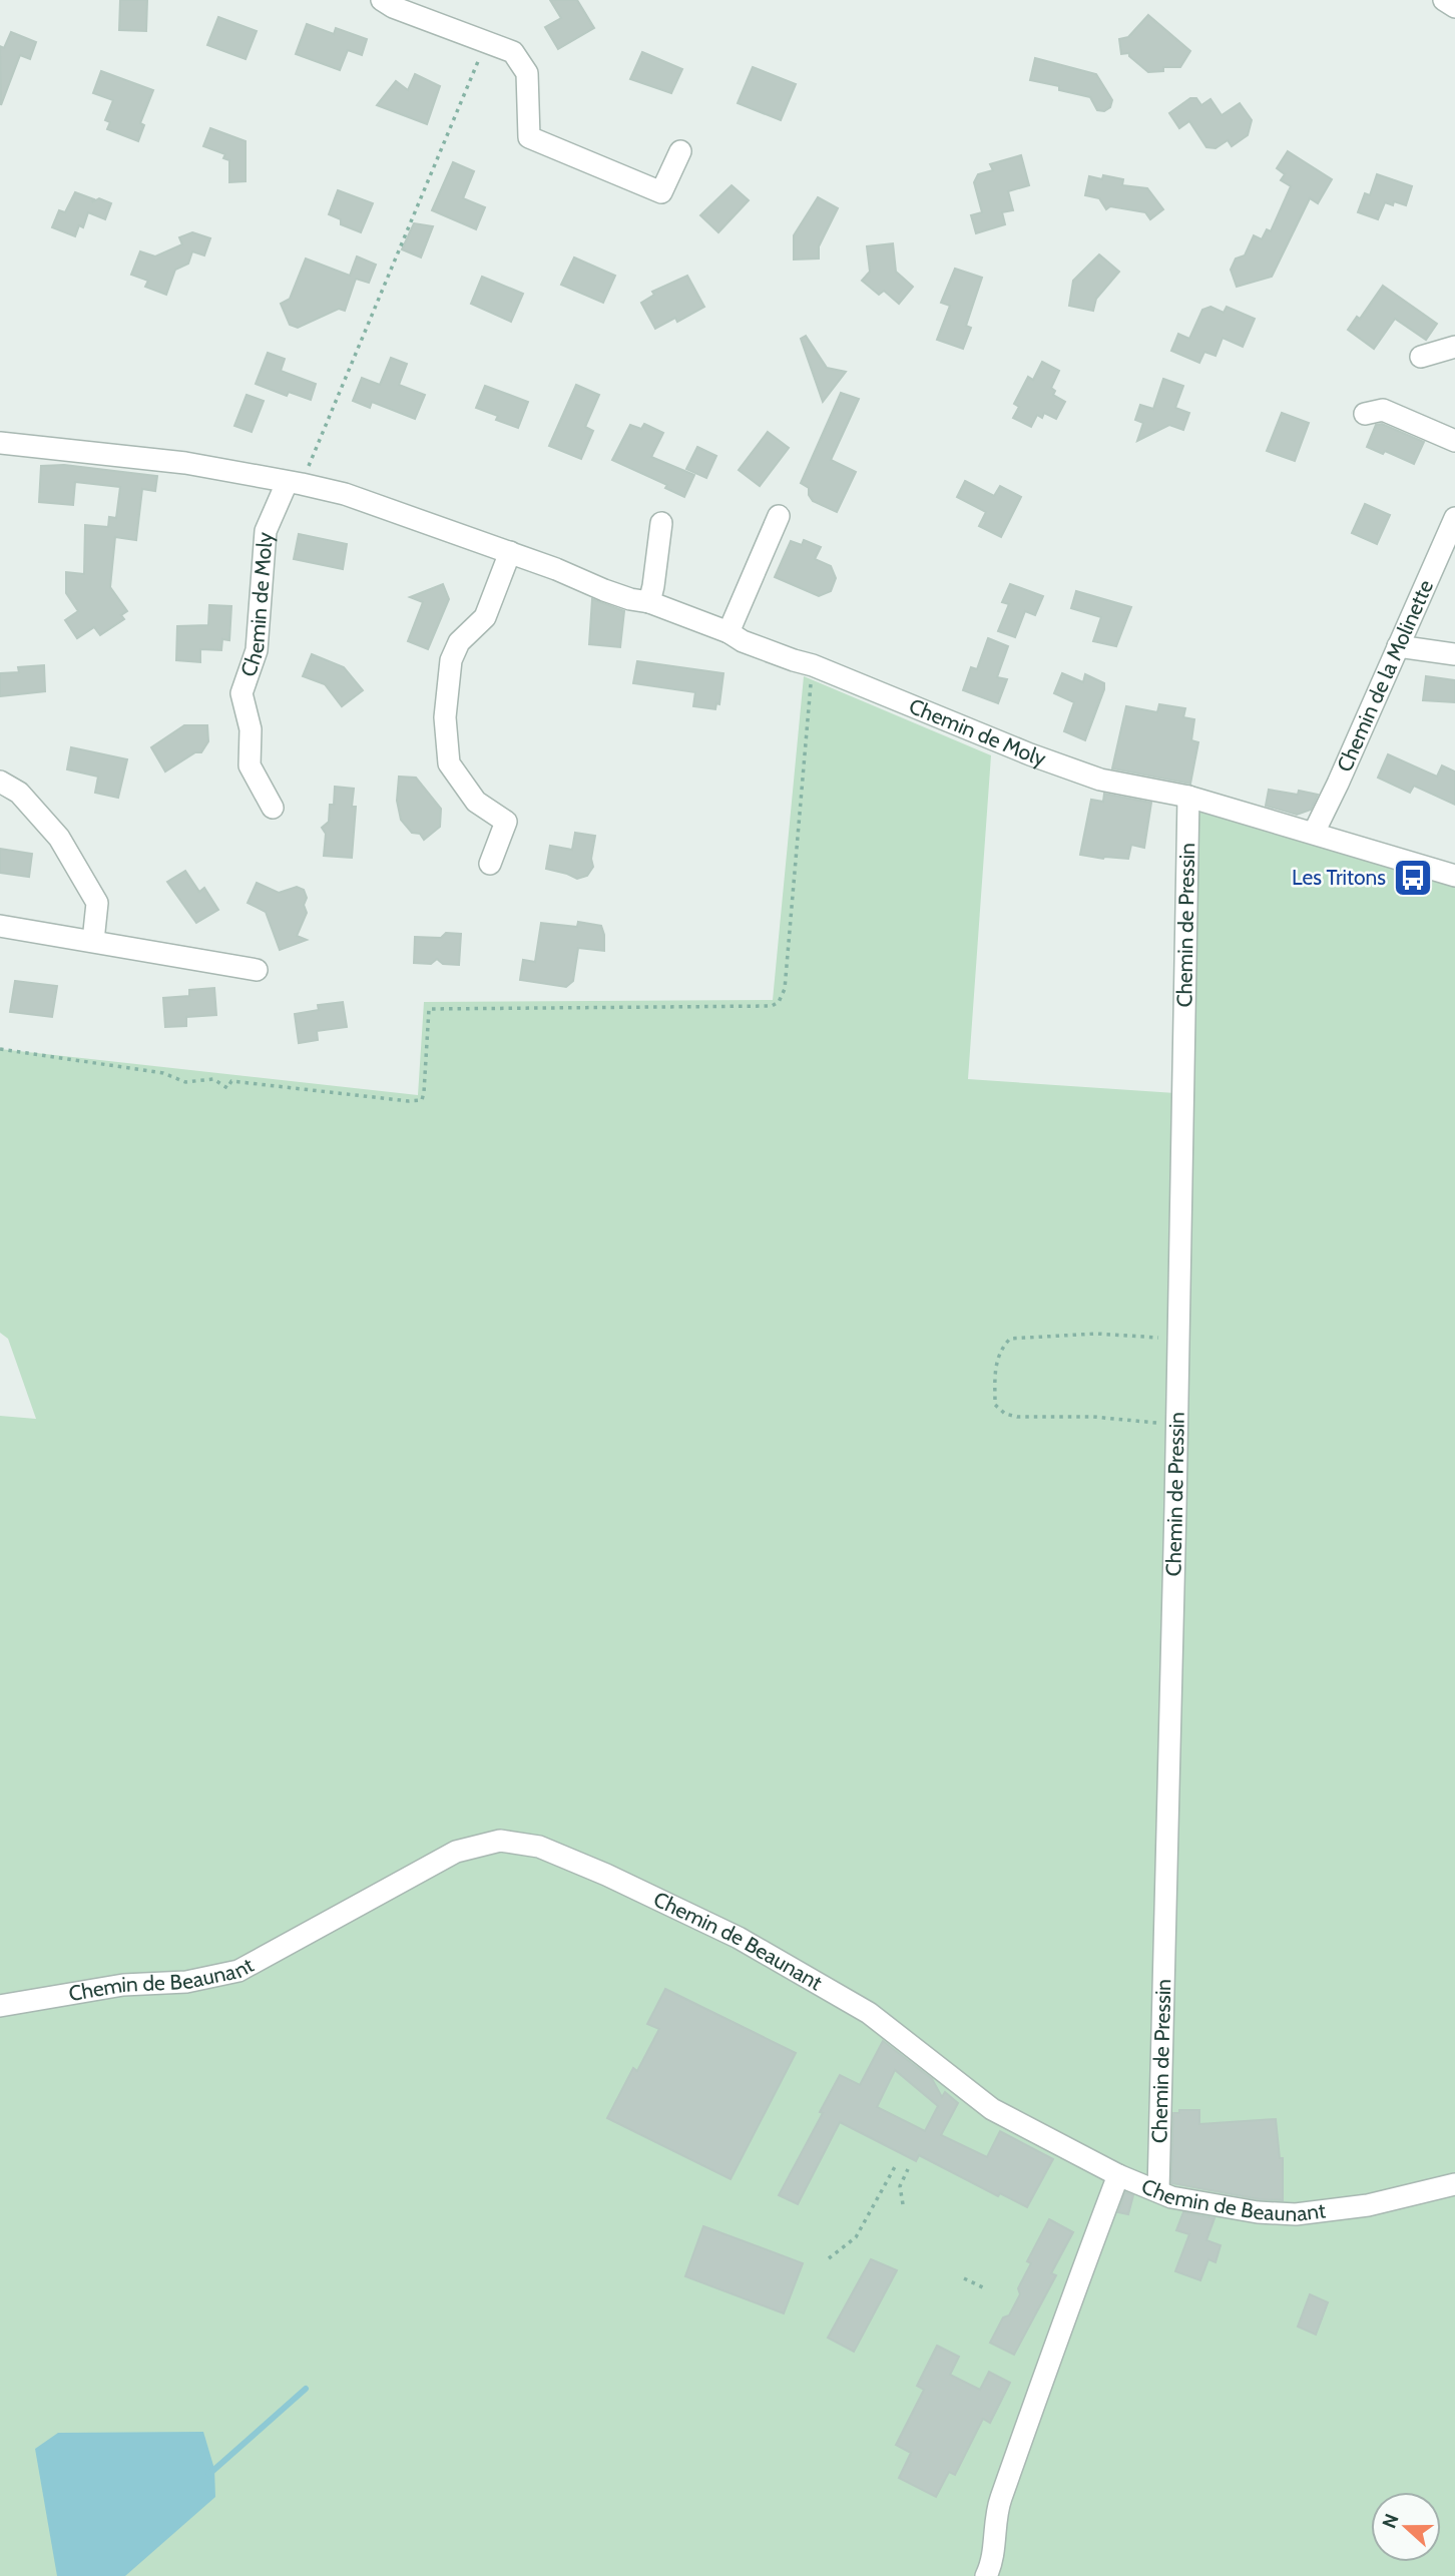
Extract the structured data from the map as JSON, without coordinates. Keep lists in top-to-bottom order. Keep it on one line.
{"streets":{"street":["Chemin de Moly","Chemin de la Molinette","Chemin de Pressin","Chemin de Beaunant"]},"crossings":[["Chemin de Moly","Chemin de la Molinette"],["Chemin de Moly","Chemin de Pressin"],["Chemin de Pressin","Chemin de Beaunant"]],"places":{"bus stop":["Les Tritons"]},"north":"left"}
